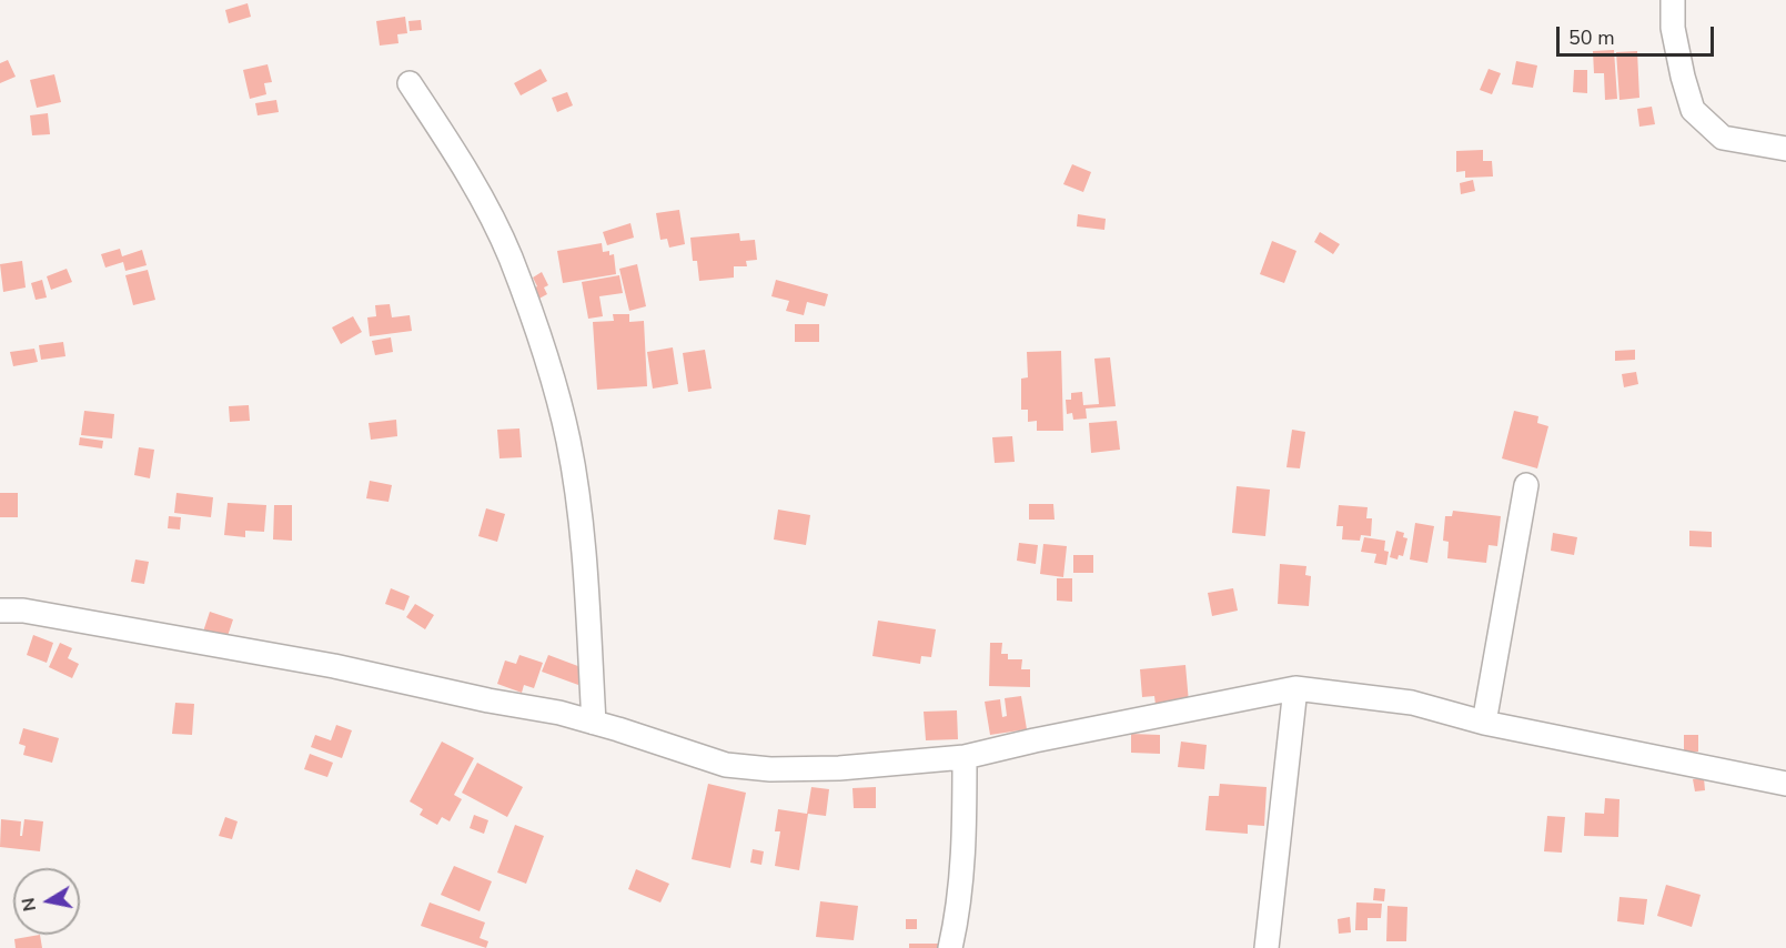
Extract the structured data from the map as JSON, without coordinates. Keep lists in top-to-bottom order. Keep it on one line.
{"scale_bar":"50 m","north":"left"}
